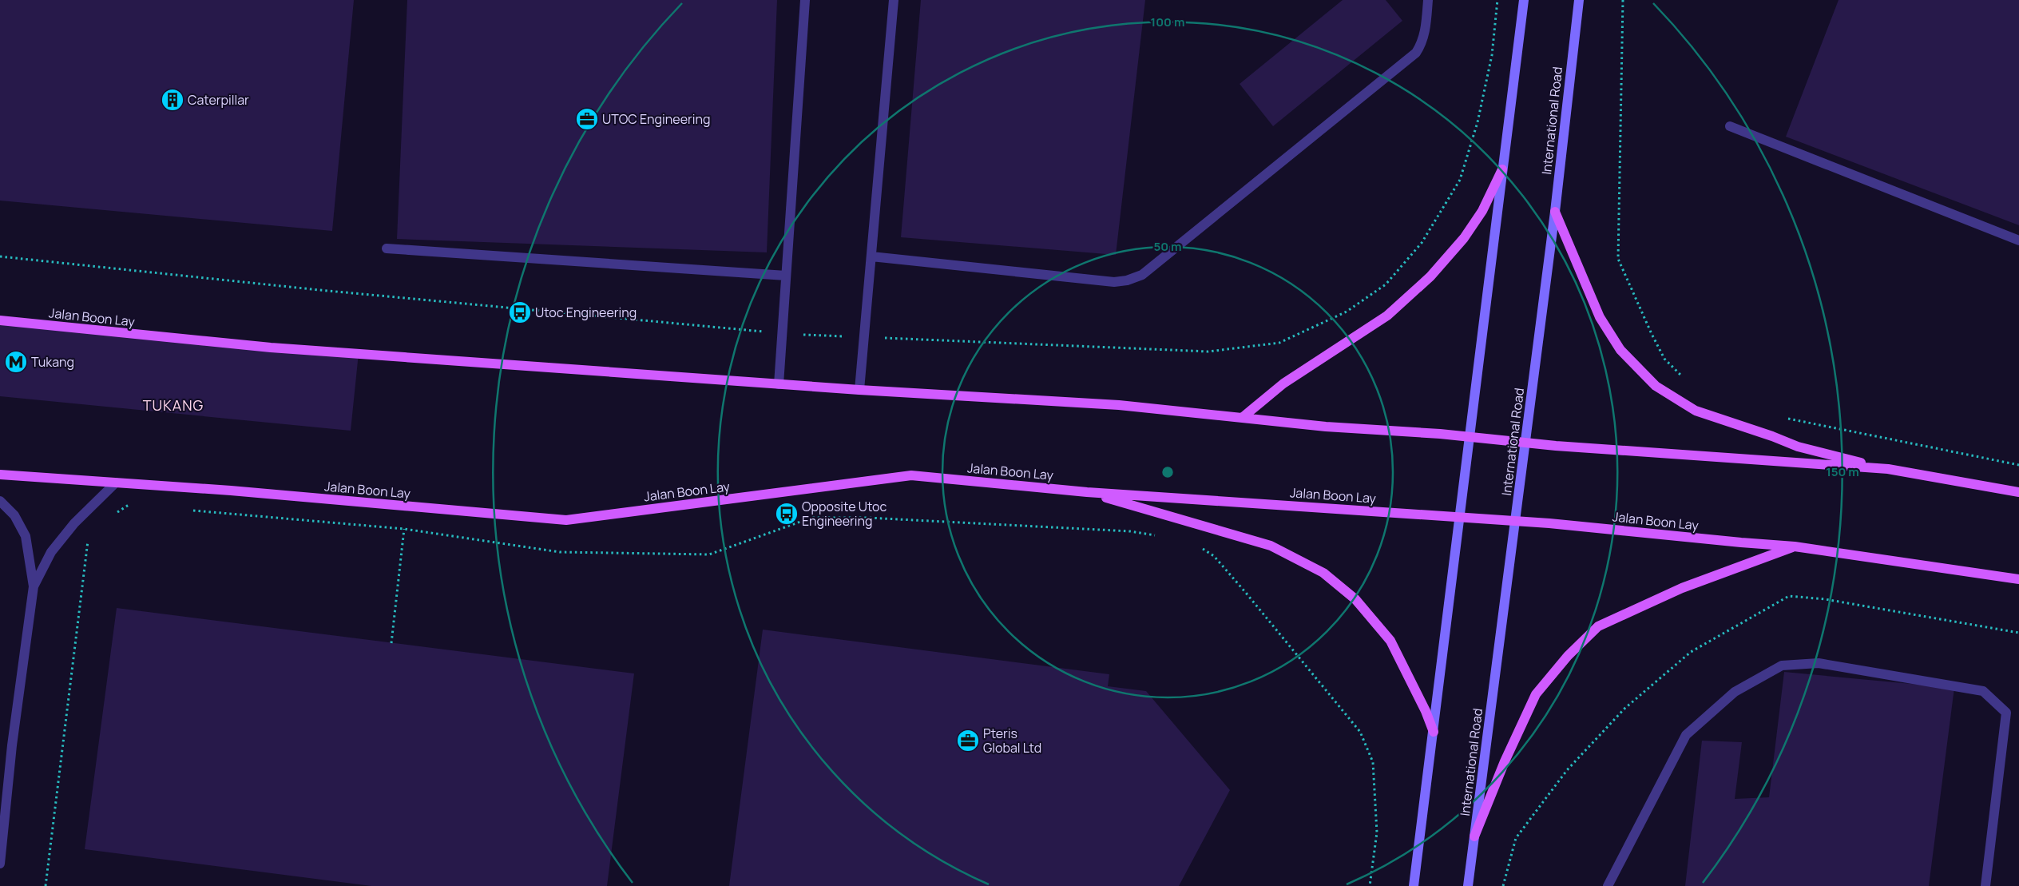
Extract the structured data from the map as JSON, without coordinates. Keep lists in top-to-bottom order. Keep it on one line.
{"streets":{"main road":["International Road","Jalan Boon Lay"]},"crossings":[["International Road","Jalan Boon Lay"]],"districts":["TUKANG"],"places":{"building":["Caterpillar"],"office":["UTOC Engineering","Pteris Global Ltd"],"bus stop":["Utoc Engineering","Opposite Utoc Engineering"],"metro station":["Tukang"]},"rings":["100 m","50 m","150 m"]}
